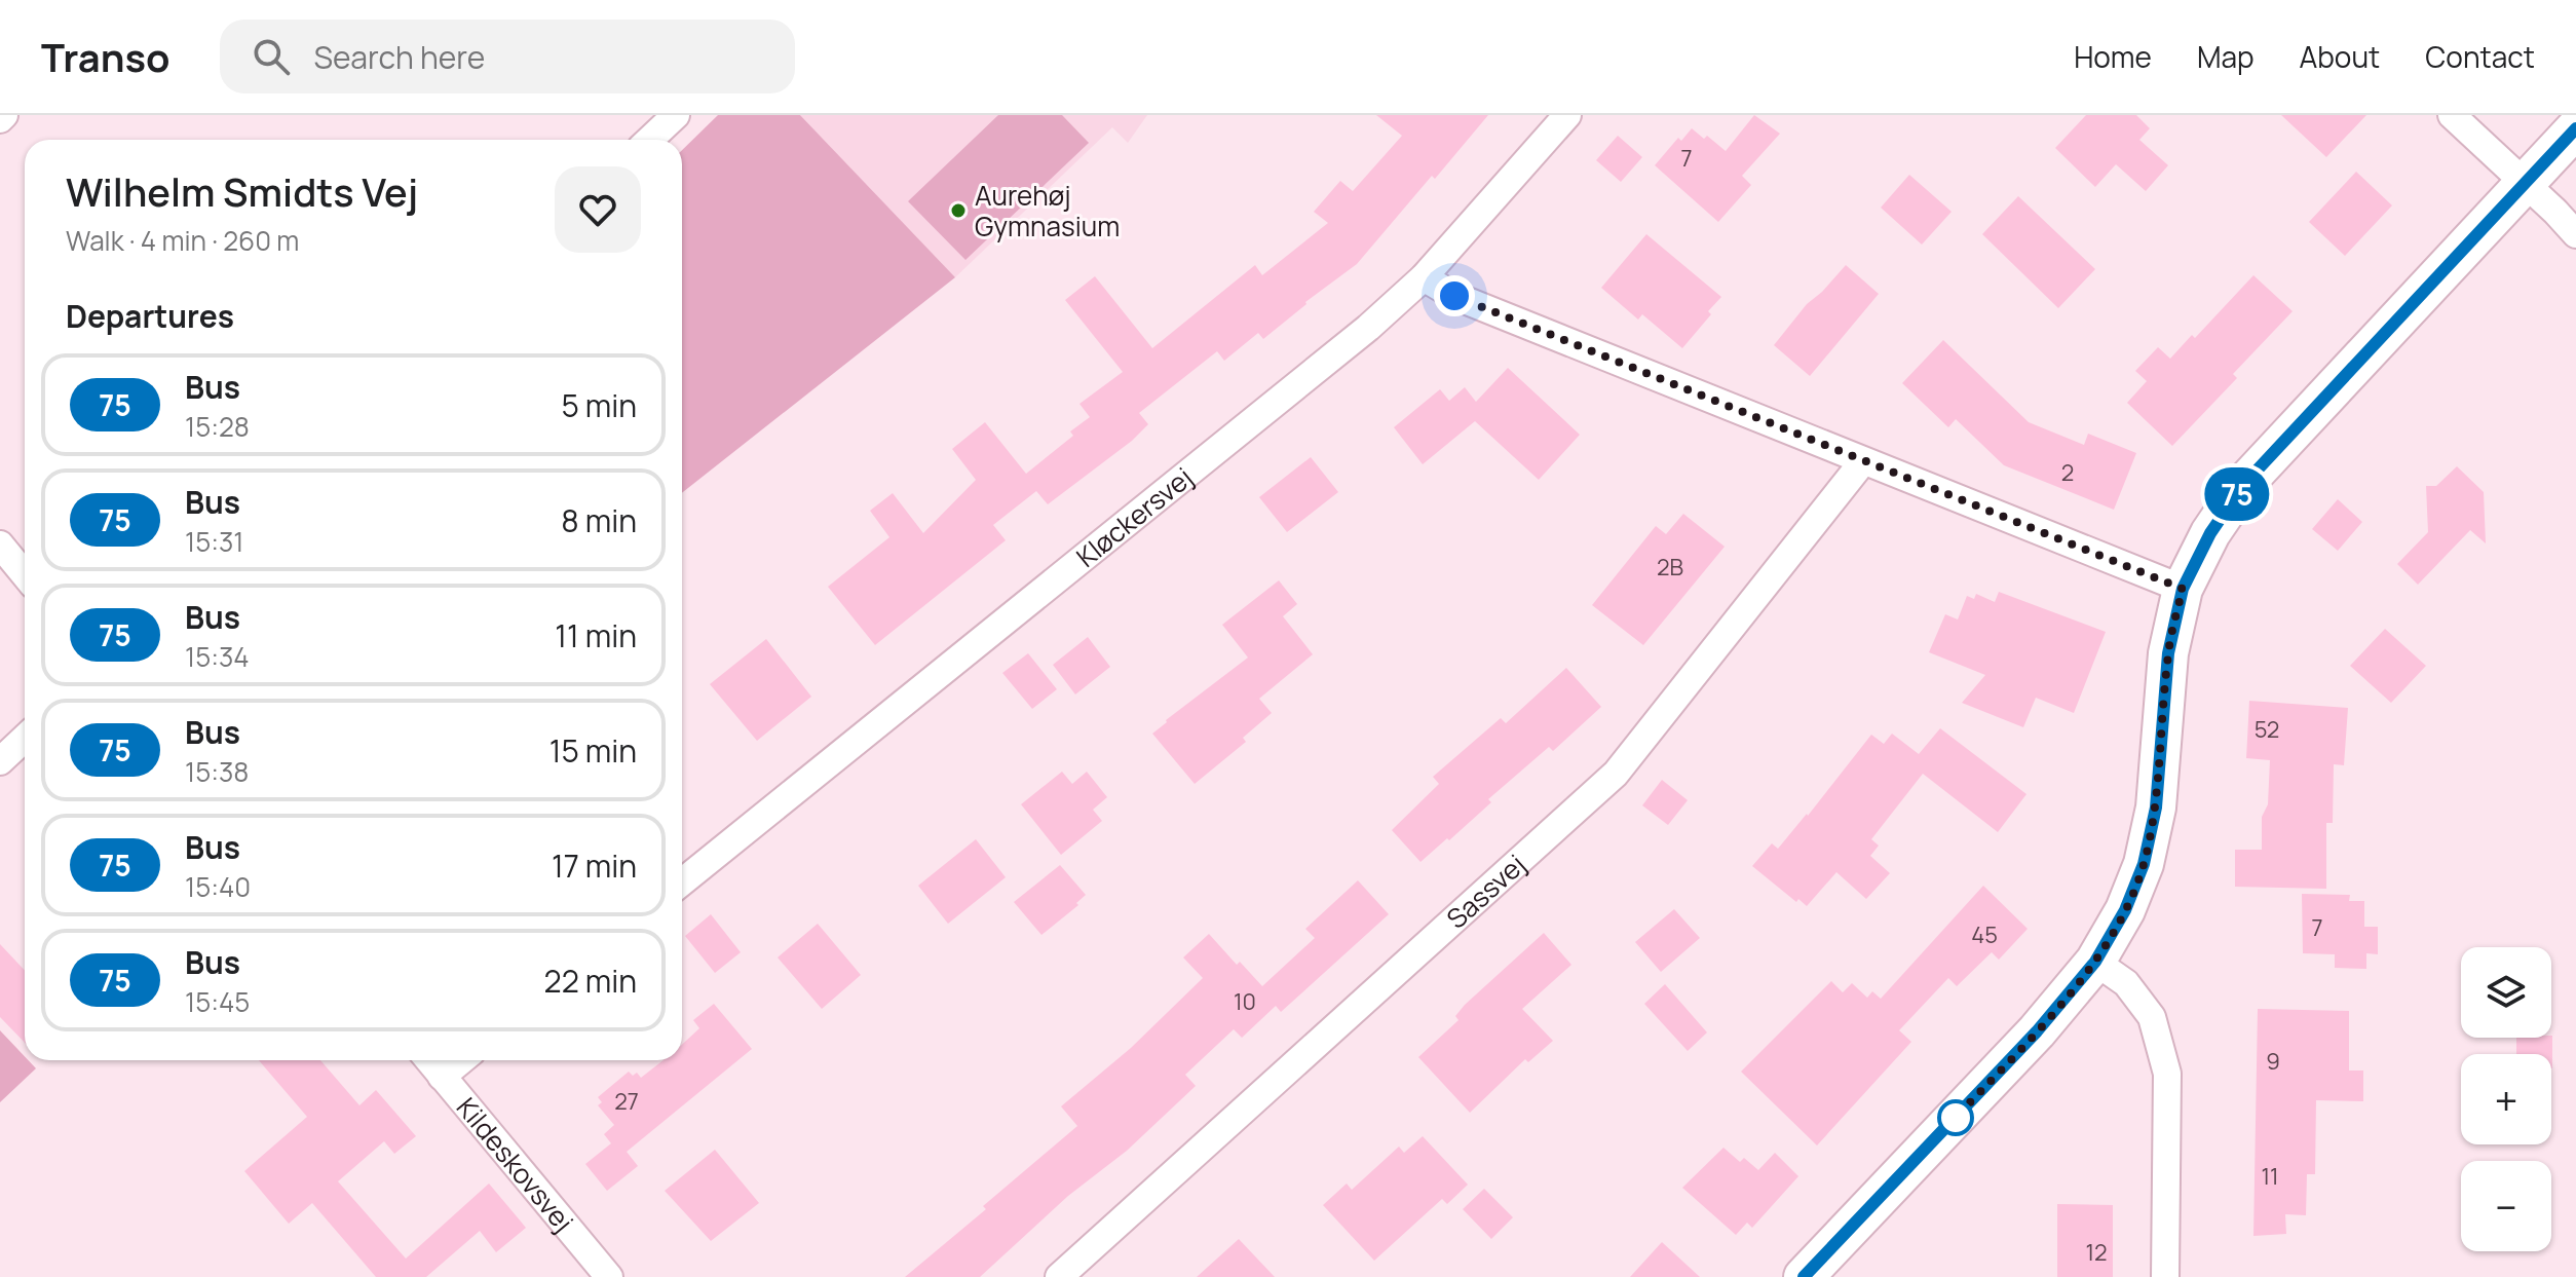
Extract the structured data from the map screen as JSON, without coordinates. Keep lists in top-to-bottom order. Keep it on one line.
{"streets":{"street":["Kløckersvej","Sassvej","Kildeskovsvej"]},"places":["Aurehøj Gymnasium"],"lines":["bus line 75"],"house_numbers":["7","2","2B","52","7","45","10","9","27","11","12"],"page":{"header":"Transo","search":"Search here","nav":["Home","Map","About","Contact"],"on_map":"75","heading":[["Wilhelm Smidts Vej","Walk · 4 min · 260 m"],"Departures"],"list":[{"mark":"75","name":"Bus","note":"15:28","value":"5 min"},{"mark":"75","name":"Bus","note":"15:31","value":"8 min"},{"mark":"75","name":"Bus","note":"15:34","value":"11 min"},{"mark":"75","name":"Bus","note":"15:38","value":"15 min"},{"mark":"75","name":"Bus","note":"15:40","value":"17 min"},{"mark":"75","name":"Bus","note":"15:45","value":"22 min"}],"map_buttons":["+","−"]}}
